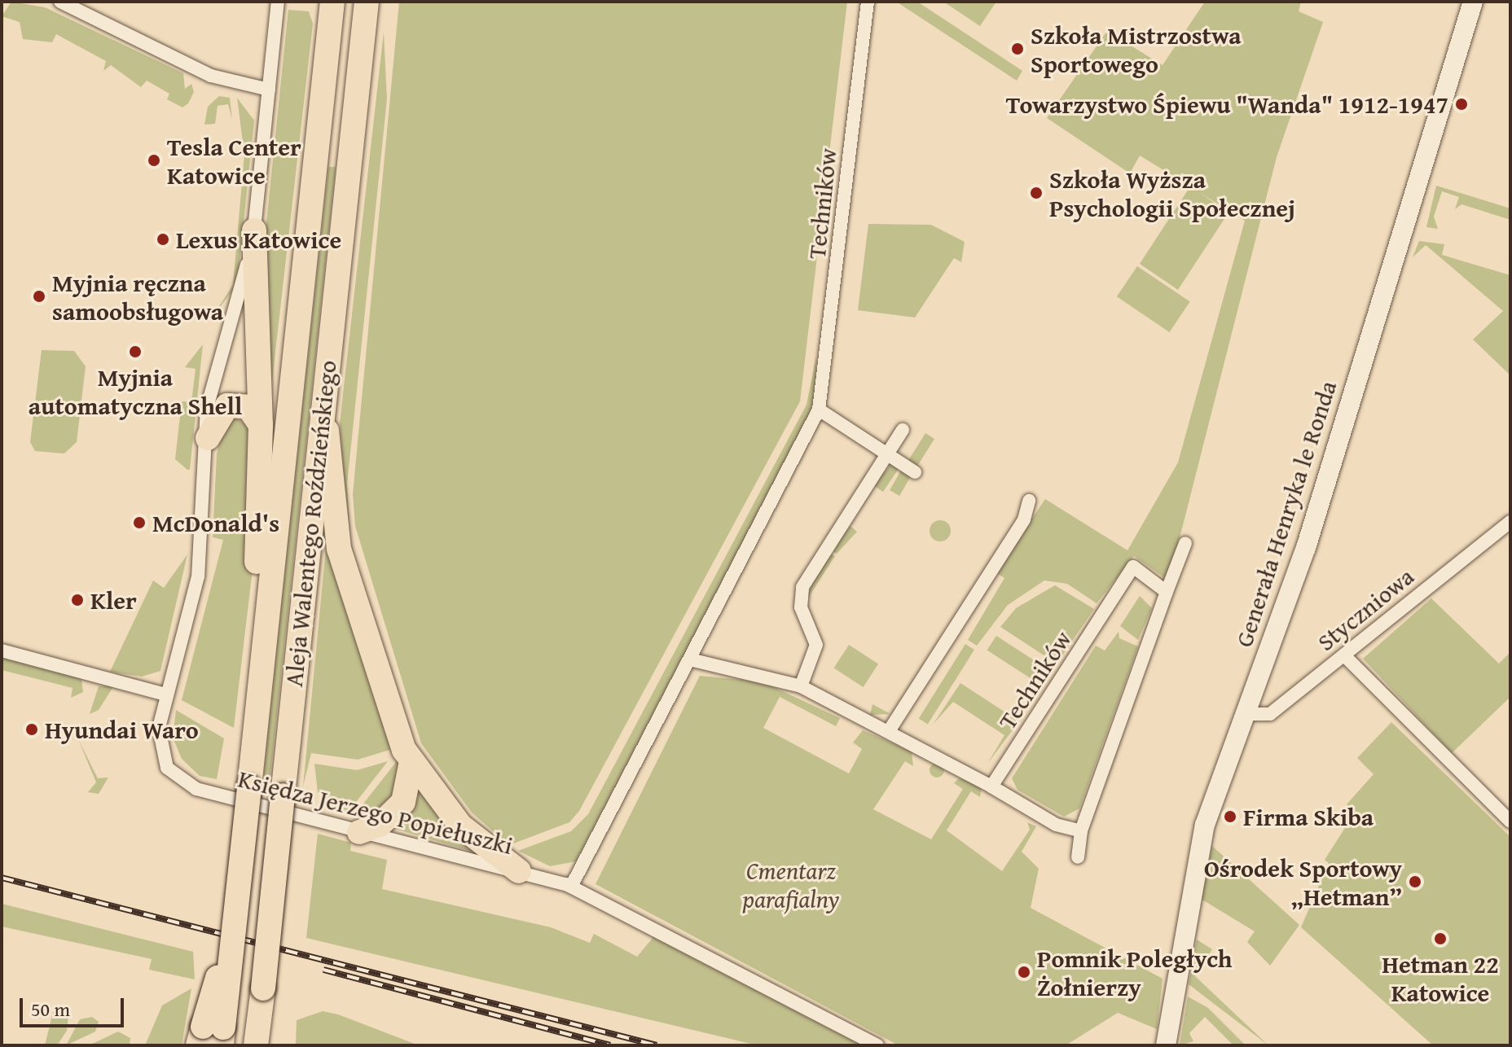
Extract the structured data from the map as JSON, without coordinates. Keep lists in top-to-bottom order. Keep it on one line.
{"streets":{"highway":["Aleja Walentego Roździeńskiego"],"street":["Techników","Generała Henryka le Ronda","Styczniowa","Księdza Jerzego Popiełuszki"]},"crossings":[["Techników","Księdza Jerzego Popiełuszki"],["Generała Henryka le Ronda","Styczniowa"]],"parks":["Cmentarz parafialny"],"places":["Szkoła Mistrzostwa Sportowego","Towarzystwo Śpiewu \"Wanda\" 1912-1947","Tesla Center Katowice","Szkoła Wyższa Psychologii Społecznej","Lexus Katowice","Myjnia ręczna samoobsługowa","Myjnia automatyczna Shell","McDonald's","Kler","Hyundai Waro","Firma Skiba","Ośrodek Sportowy „Hetman”","Hetman 22 Katowice","Pomnik Poległych Żołnierzy"],"scale_bar":"50 m"}
